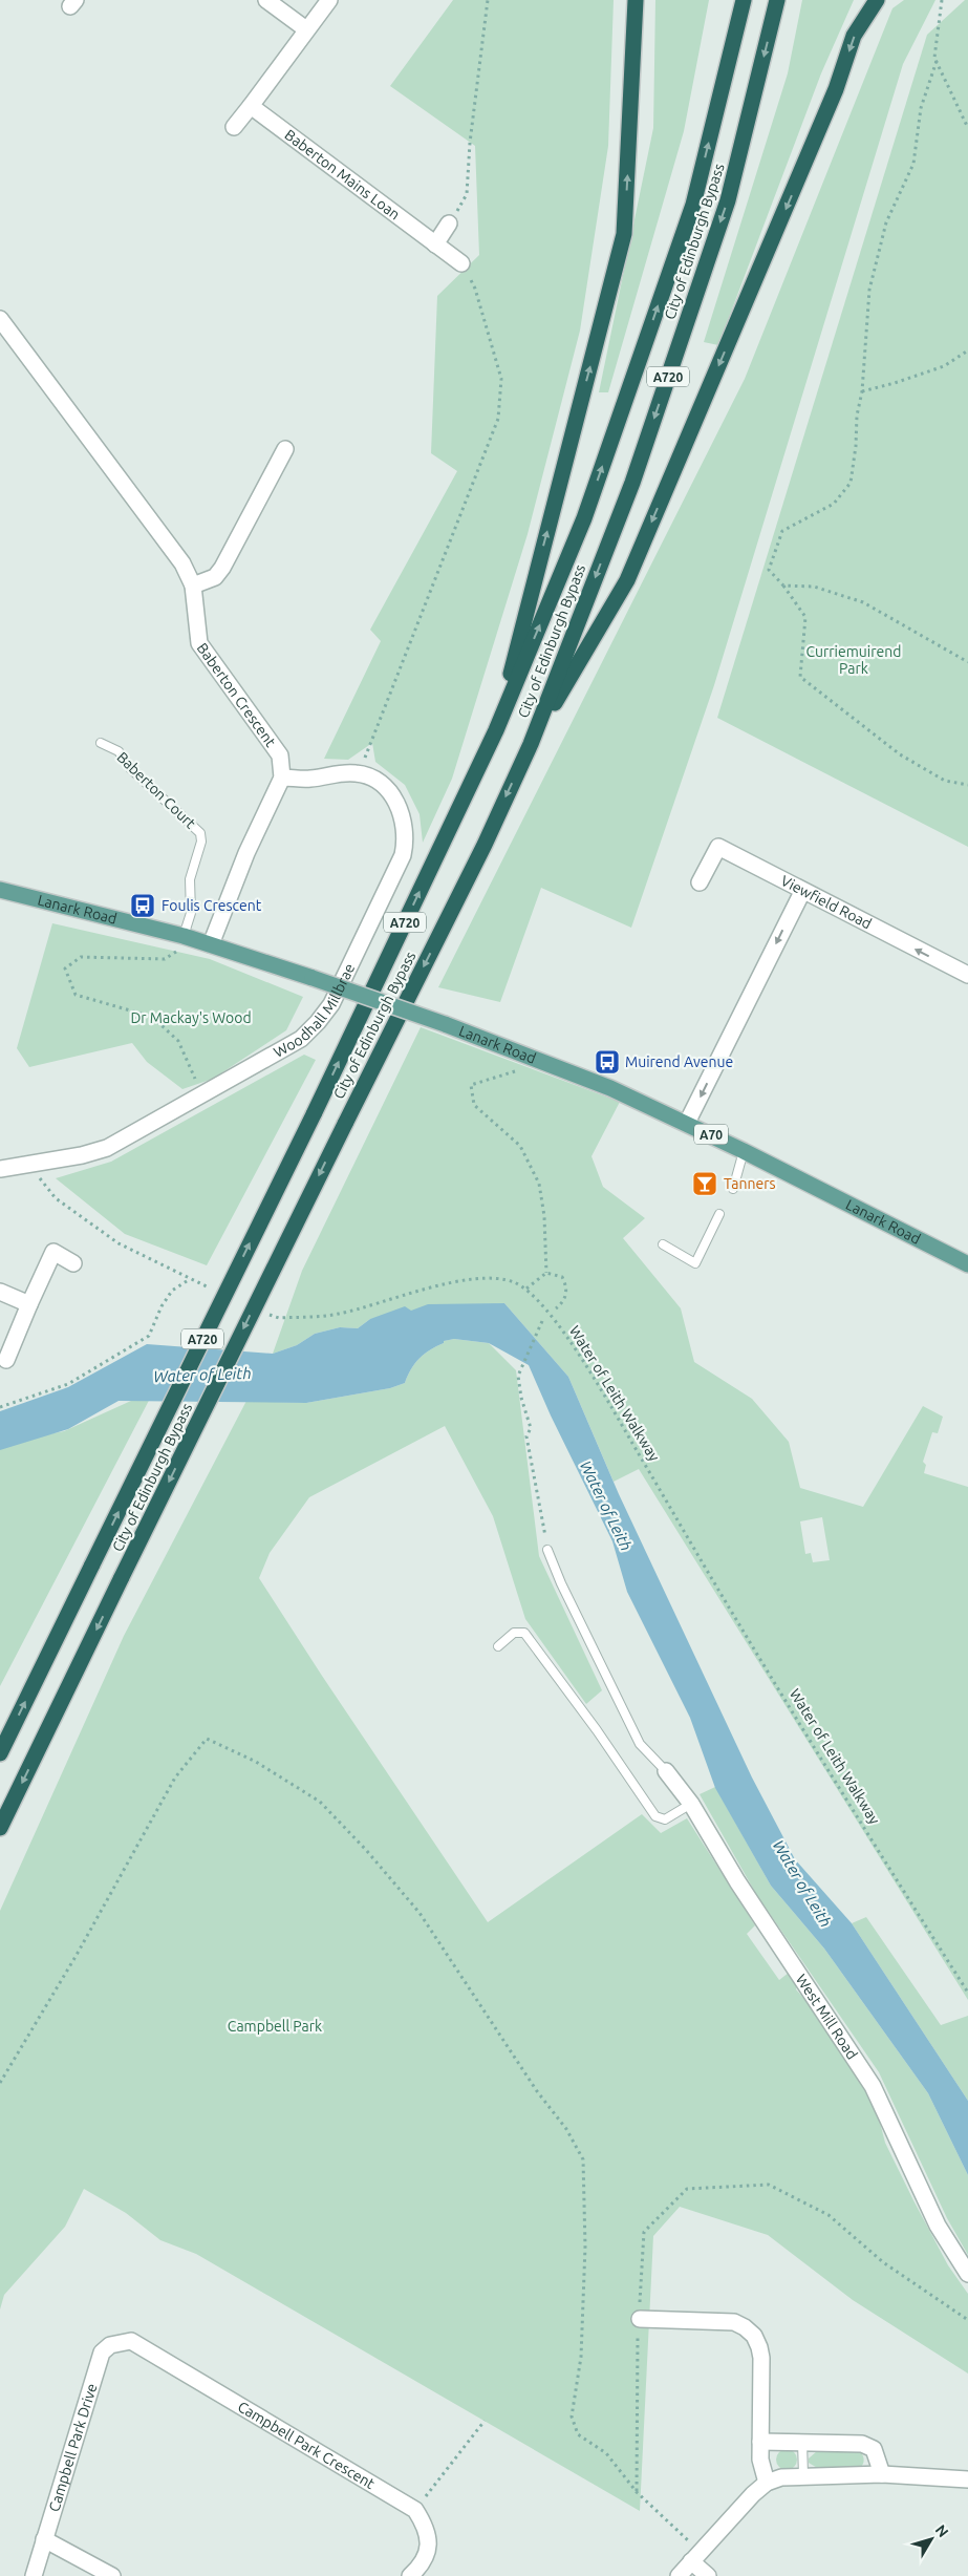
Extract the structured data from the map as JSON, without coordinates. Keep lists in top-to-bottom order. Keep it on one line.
{"streets":{"highway":["City of Edinburgh Bypass","A720"],"main road":["Lanark Road","A70"],"street":["Baberton Mains Loan","Baberton Crescent","Viewfield Road","Woodhall Millbrae","West Mill Road","Campbell Park Crescent","Campbell Park Drive"],"lane":["Baberton Court"],"path":["Water of Leith Walkway"]},"crossings":[["Baberton Crescent","Woodhall Millbrae"],["Baberton Court","Lanark Road"],["Campbell Park Crescent","Campbell Park Drive"]],"one_way":["Viewfield Road"],"water":["Water of Leith"],"parks":["Curriemuirend Park","Dr Mackay's Wood","Campbell Park"],"places":{"bus stop":["Foulis Crescent","Muirend Avenue"],"bar":["Tanners"]},"north":"top right"}
